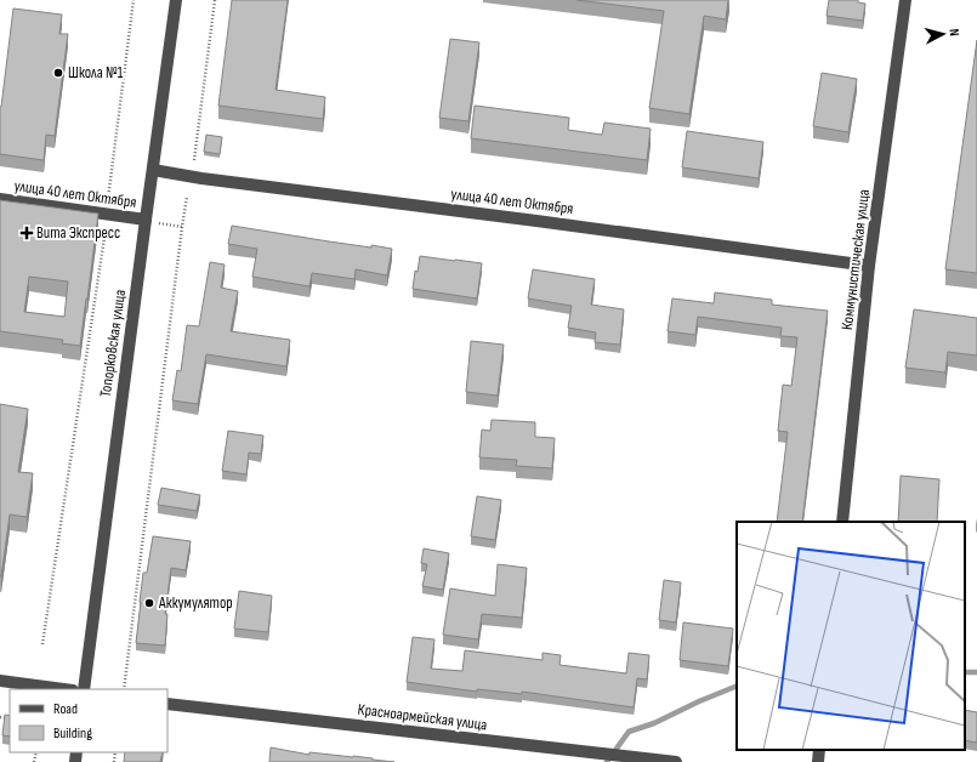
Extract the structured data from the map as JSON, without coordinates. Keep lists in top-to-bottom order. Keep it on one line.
{"streets":{"street":["улица 40 лет Октября","Коммунистическая улица","Топорковская улица","Красноармейская улица"]},"crossings":[["улица 40 лет Октября","Коммунистическая улица"],["улица 40 лет Октября","Топорковская улица"]],"places":{"other":["Школа №1","Аккумулятор"],"health":["Вита Экспресс"]},"legend":["Road","Building"],"north":"right"}
